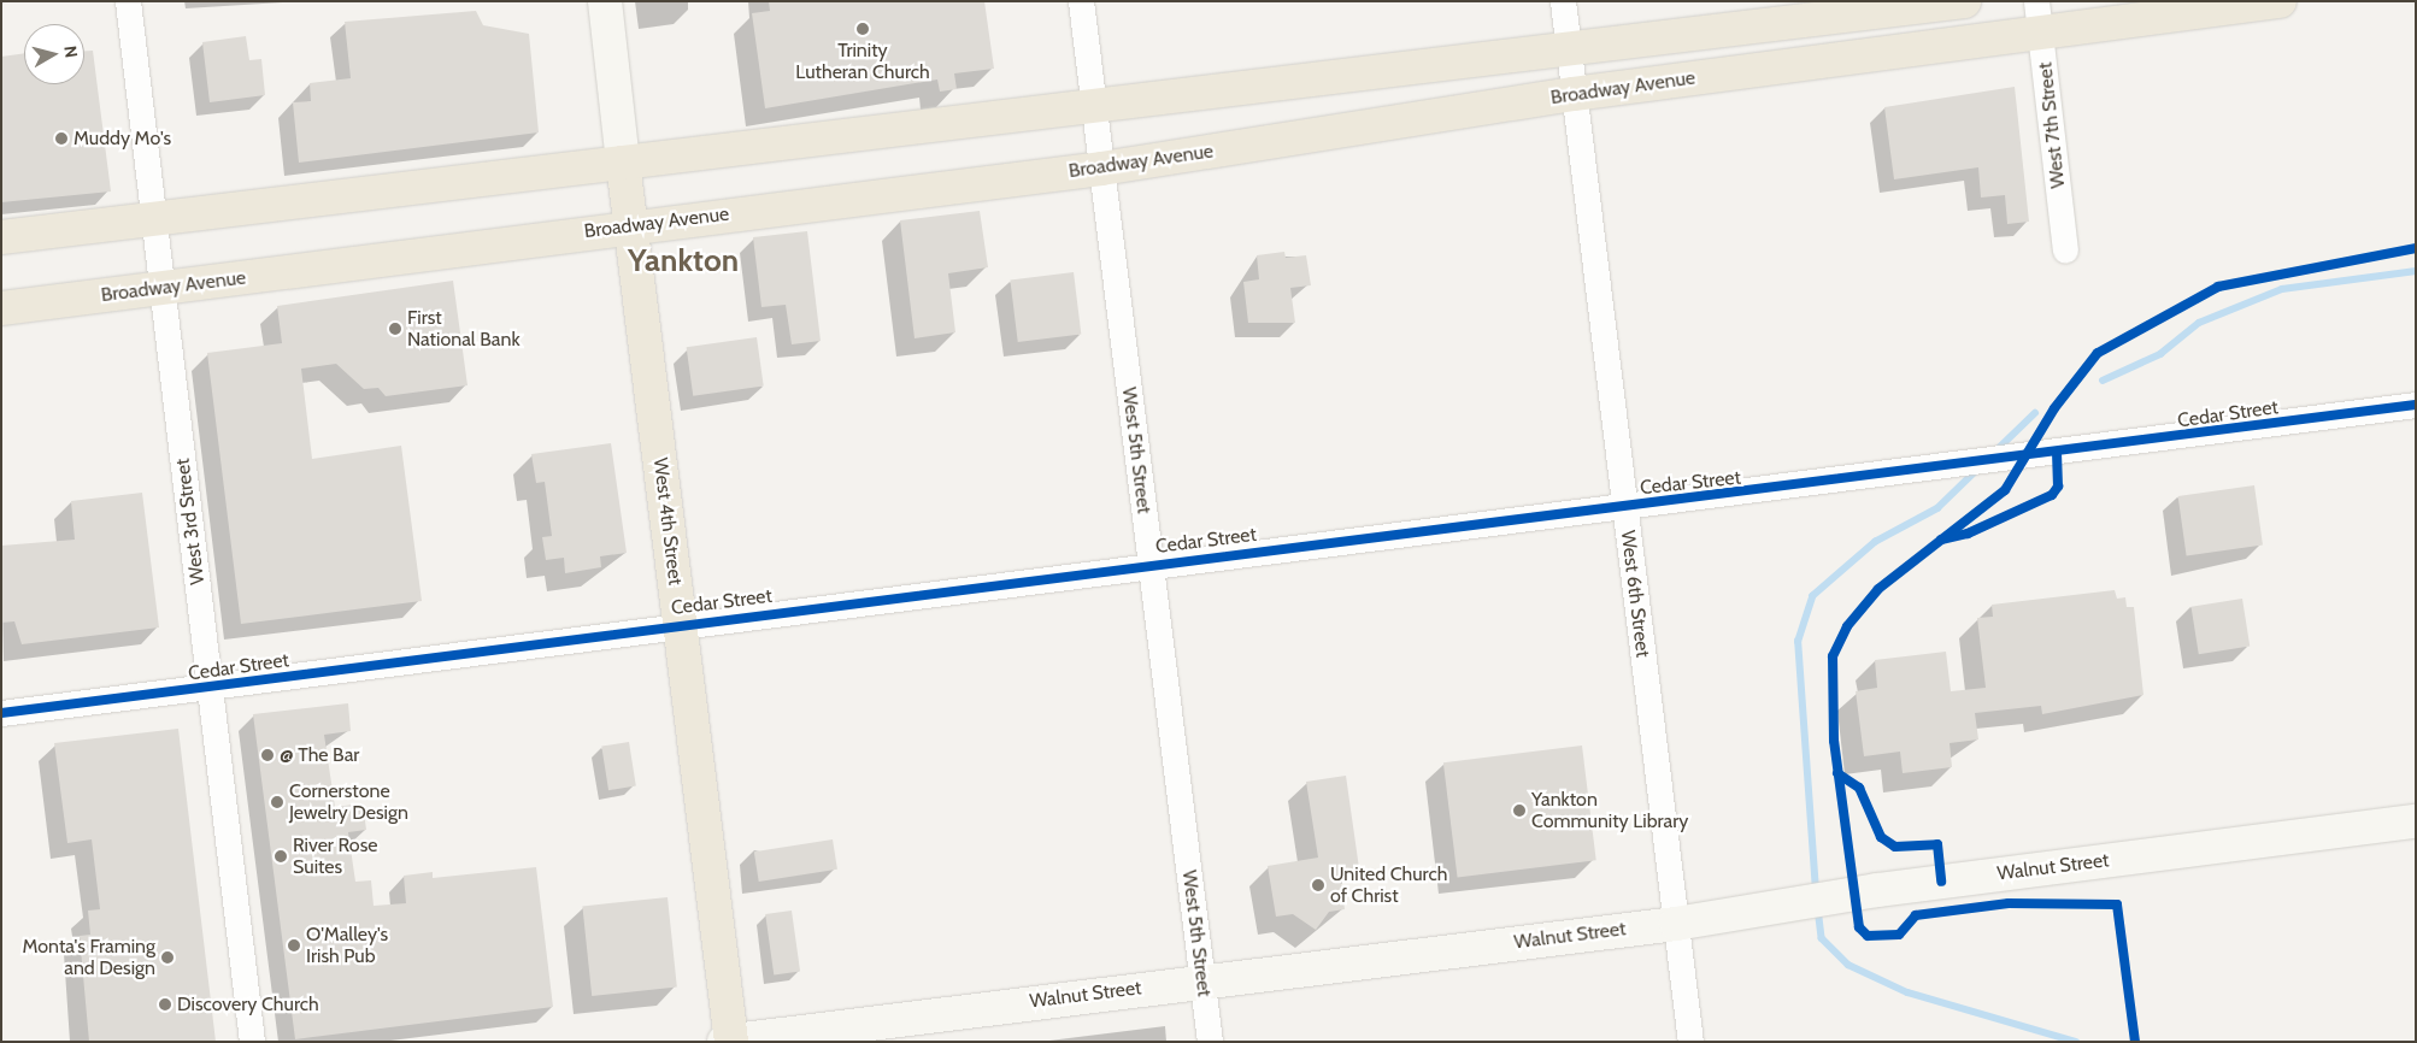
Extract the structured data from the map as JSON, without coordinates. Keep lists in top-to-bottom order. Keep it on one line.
{"streets":{"highway":["Broadway Avenue","West 4th Street"],"street":["West 7th Street","Cedar Street","West 5th Street","West 3rd Street","West 6th Street","Walnut Street"]},"crossings":[["Broadway Avenue","West 7th Street"],["Broadway Avenue","West 5th Street"],["Broadway Avenue","West 3rd Street"],["Broadway Avenue","West 4th Street"],["Broadway Avenue","West 6th Street"],["Cedar Street","West 5th Street"],["Cedar Street","West 3rd Street"],["Cedar Street","West 4th Street"],["Cedar Street","West 6th Street"],["West 5th Street","Walnut Street"],["West 4th Street","Walnut Street"],["West 6th Street","Walnut Street"]],"districts":["Yankton"],"places":["Trinity Lutheran Church","Muddy Mo's","First National Bank","@ The Bar","Cornerstone Jewelry Design","Yankton Community Library","River Rose Suites","United Church of Christ","O'Malley's Irish Pub","Monta's Framing and Design","Discovery Church"],"north":"right"}
